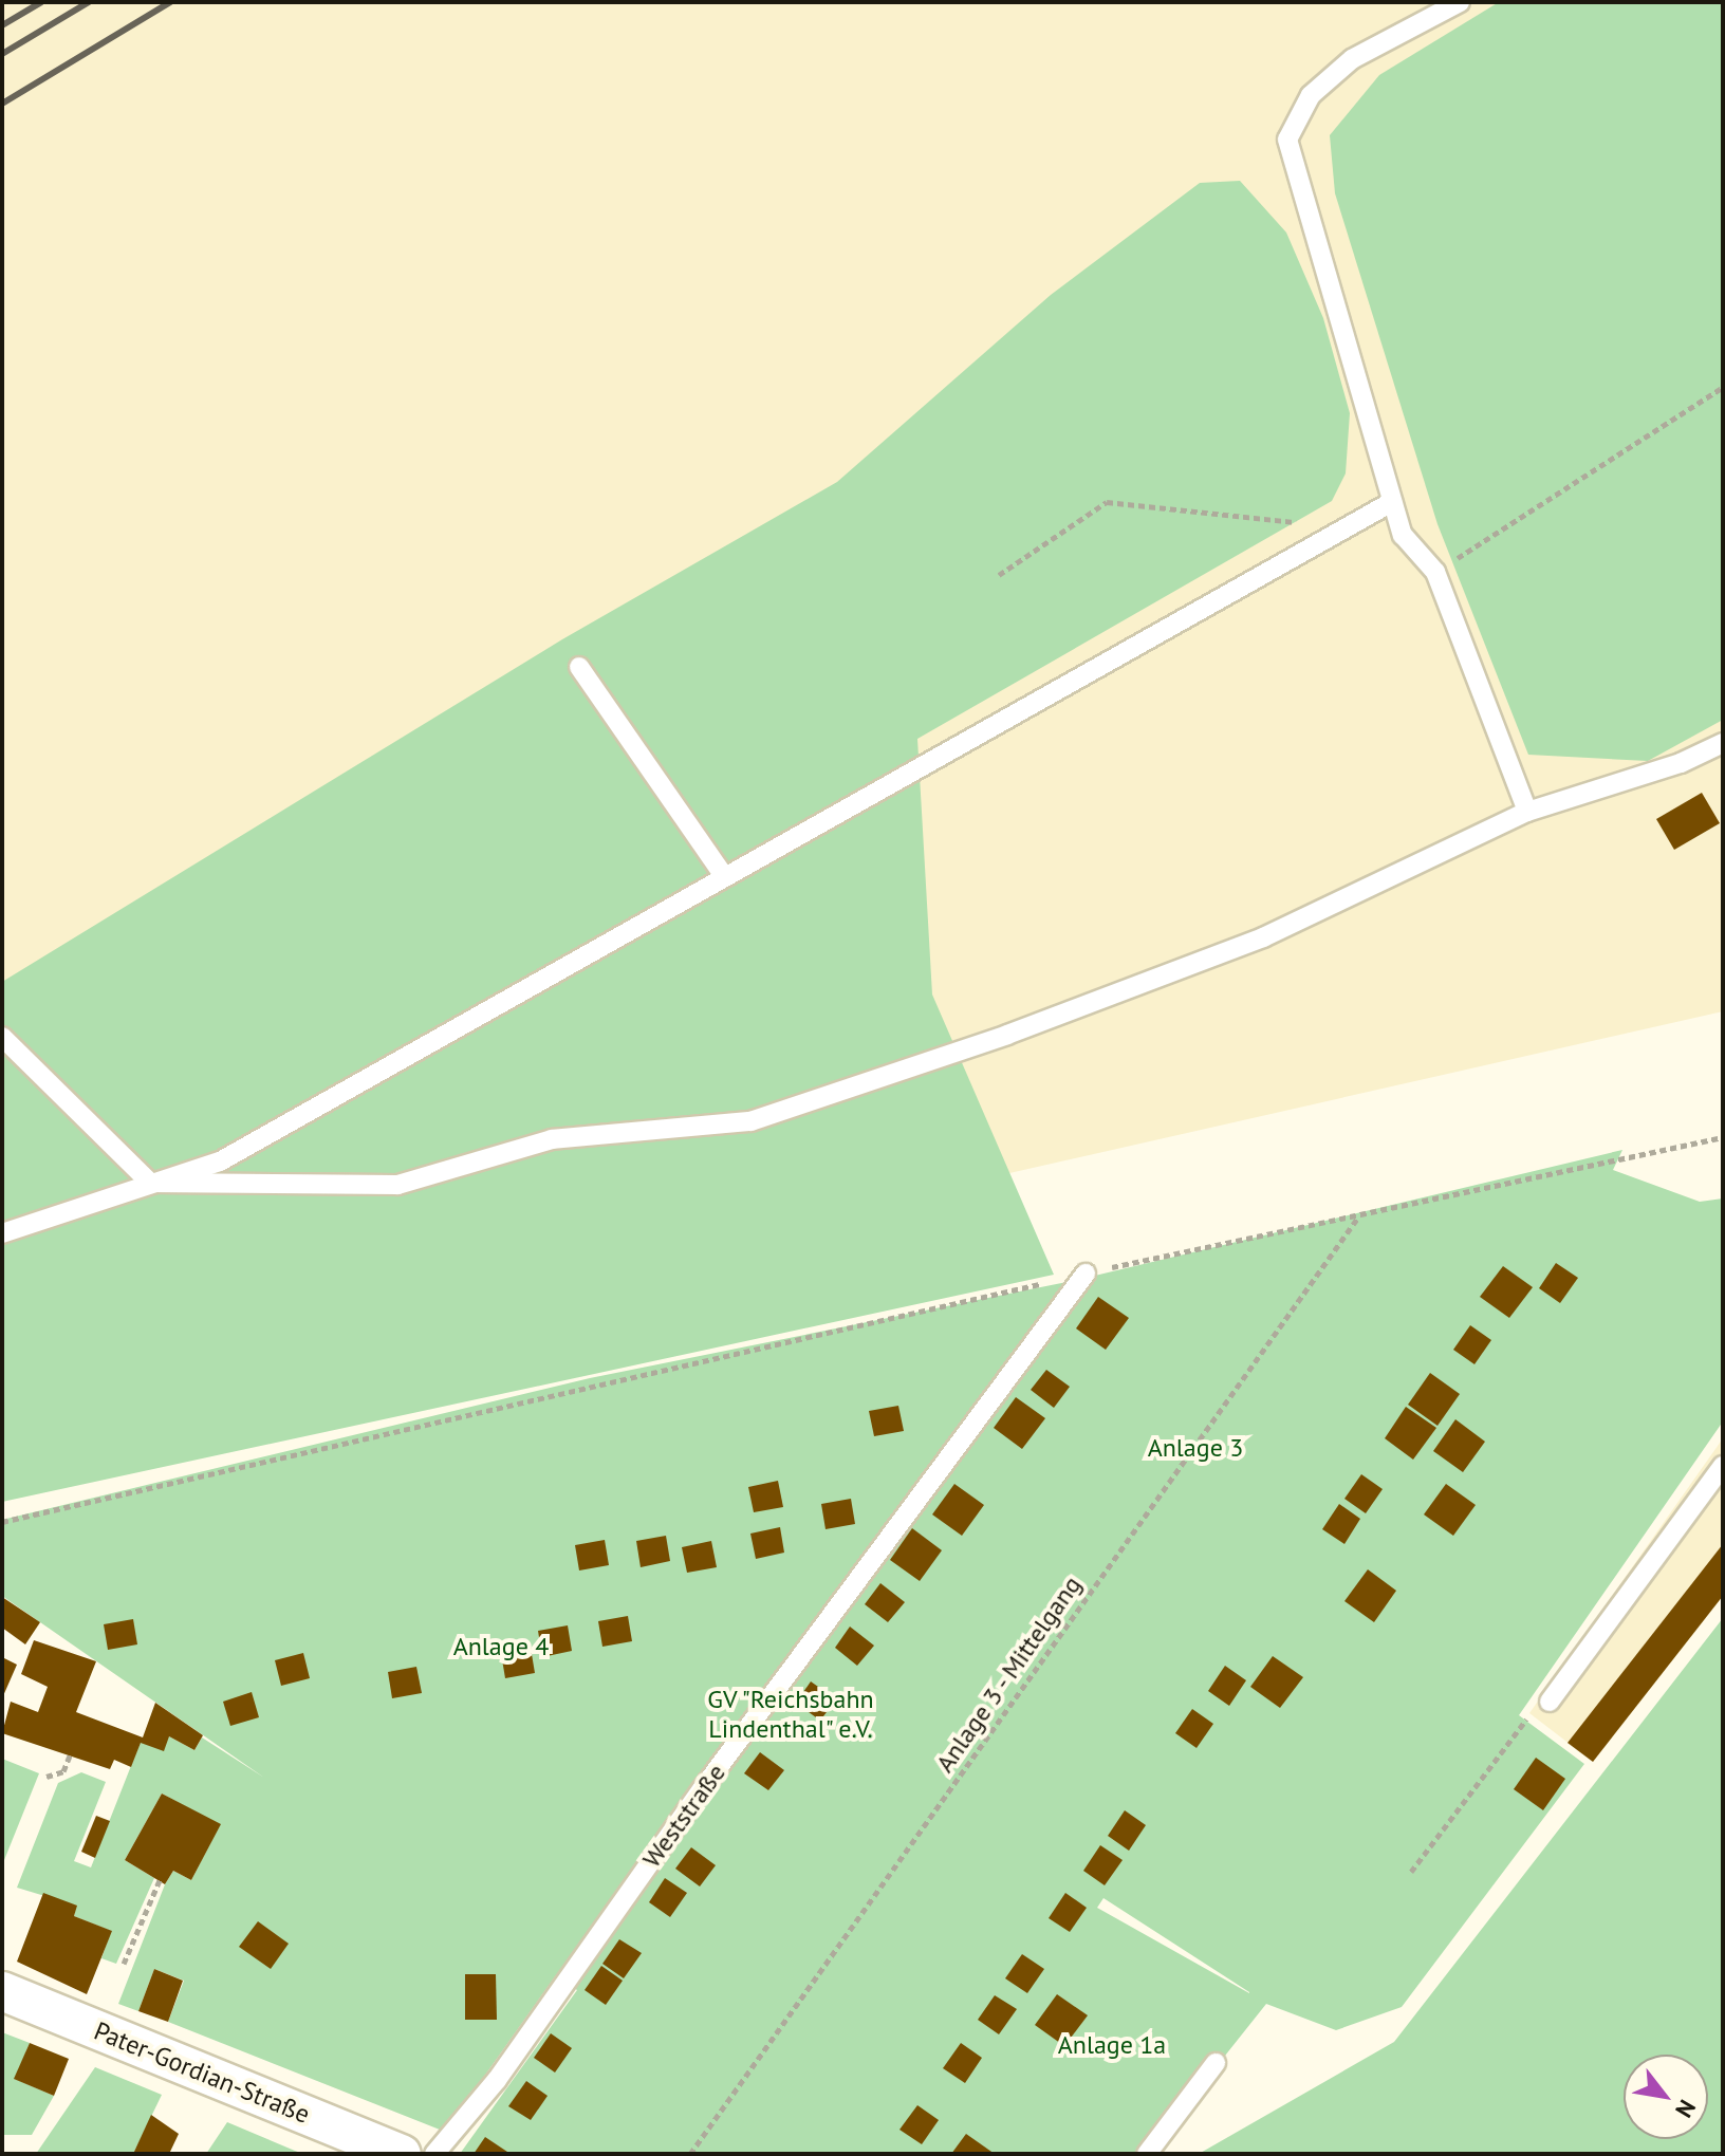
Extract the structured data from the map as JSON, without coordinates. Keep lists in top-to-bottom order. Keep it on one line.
{"streets":{"street":["Pater-Gordian-Straße"],"lane":["Weststraße"],"path":["Anlage 3 - Mittelgang"]},"parks":["Anlage 3","Anlage 4","GV \"Reichsbahn Lindenthal\" e.V.","Anlage 1a"],"north":"bottom right"}
